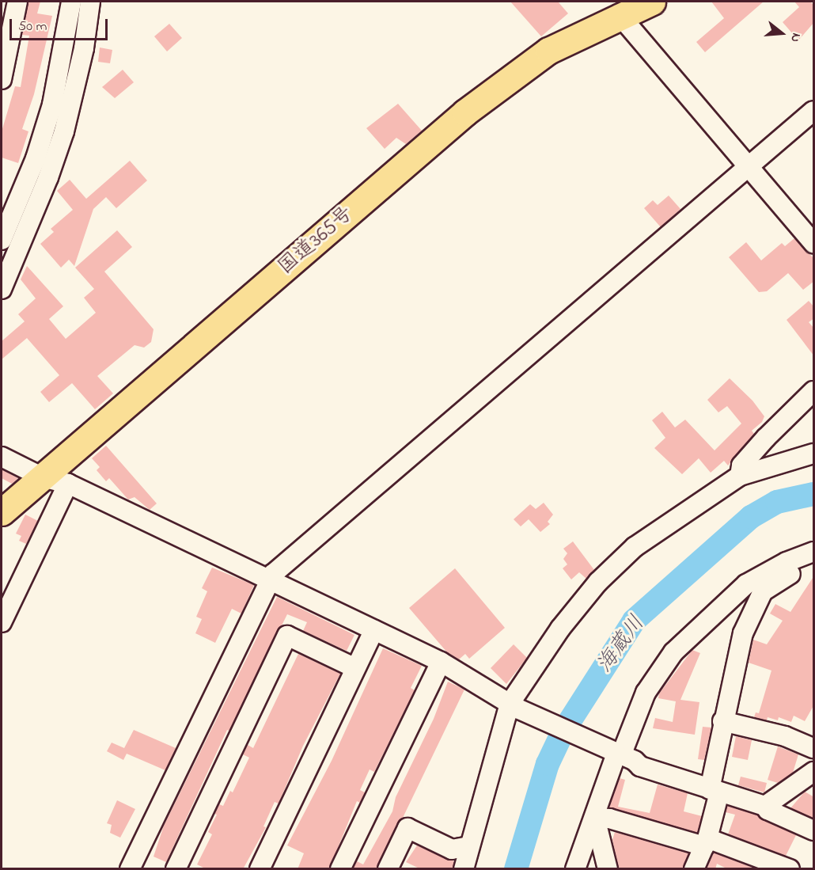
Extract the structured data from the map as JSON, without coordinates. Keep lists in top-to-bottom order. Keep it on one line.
{"streets":{"highway":["国道365号"]},"water":["海蔵川"],"scale_bar":"50 m","north":"right"}
